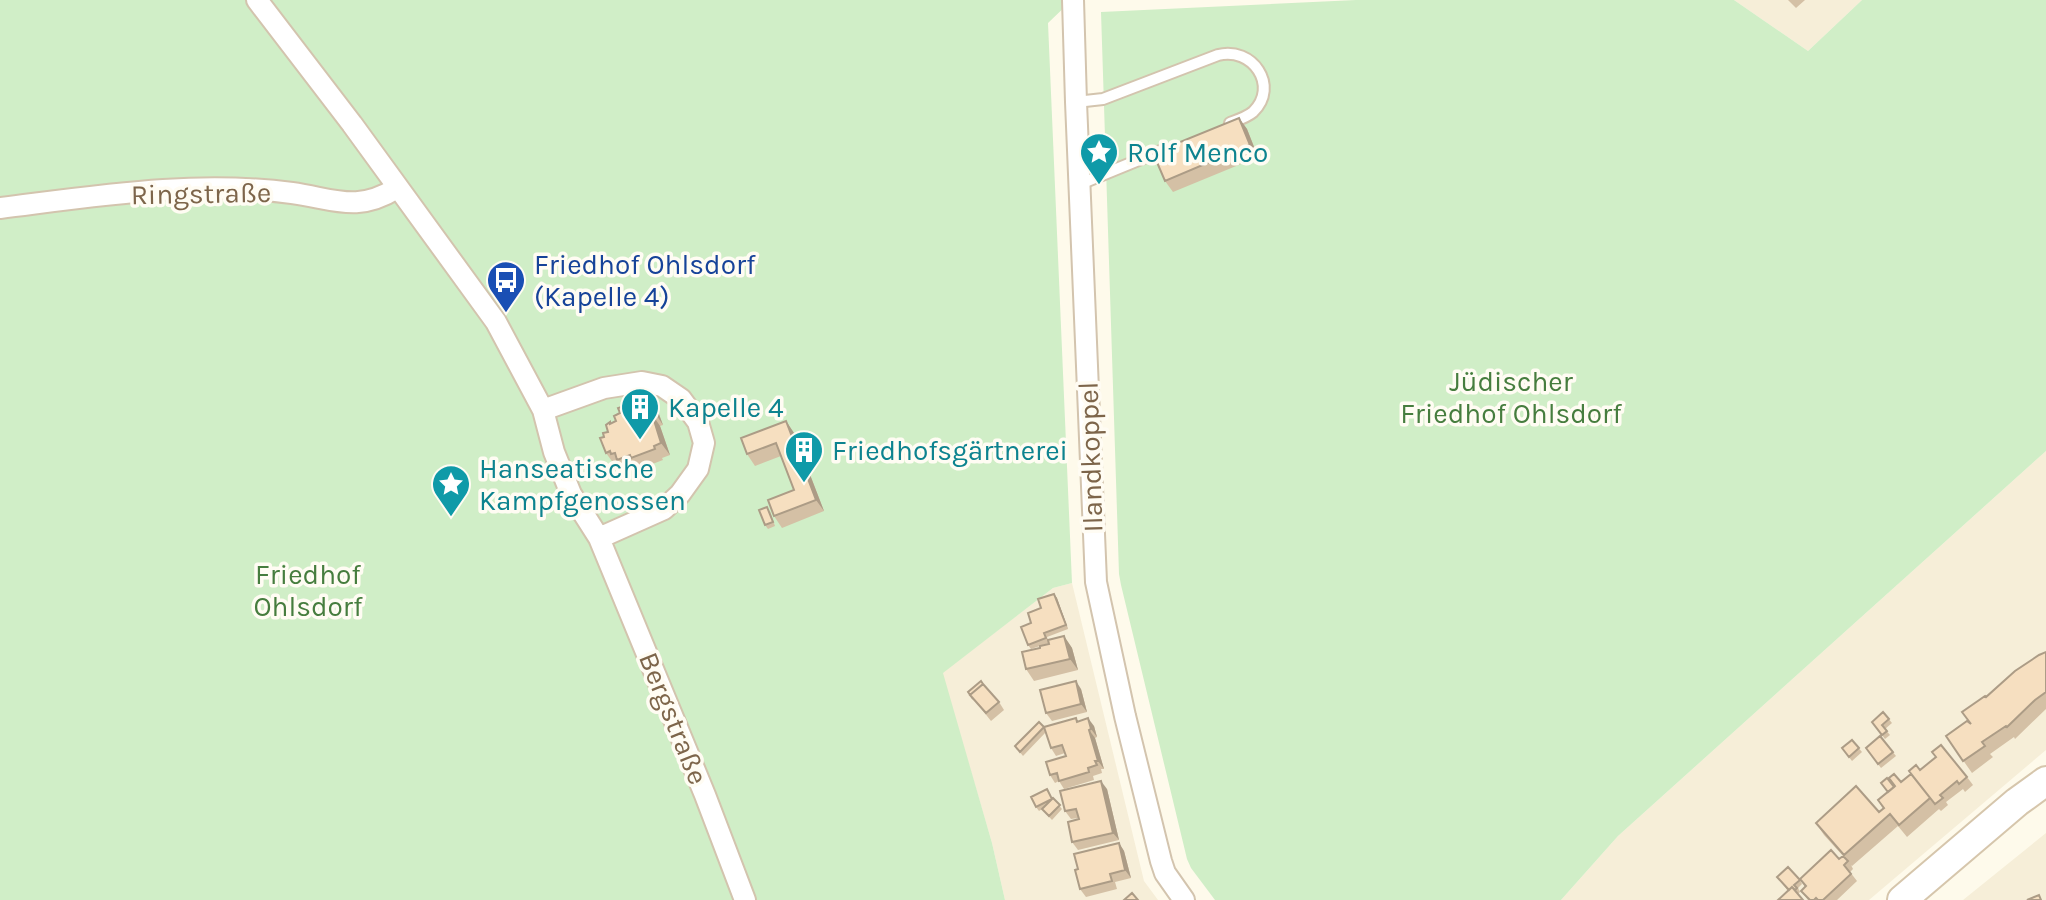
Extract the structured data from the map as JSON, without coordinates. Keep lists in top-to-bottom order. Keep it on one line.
{"streets":{"street":["Ringstraße","Ilandkoppel","Bergstraße"]},"crossings":[["Ringstraße","Bergstraße"]],"parks":["Jüdischer Friedhof Ohlsdorf","Friedhof Ohlsdorf"],"places":{"place":["Rolf Menco","Hanseatische Kampfgenossen"],"bus stop":["Friedhof Ohlsdorf (Kapelle 4)"],"building":["Kapelle 4","Friedhofsgärtnerei"]}}
